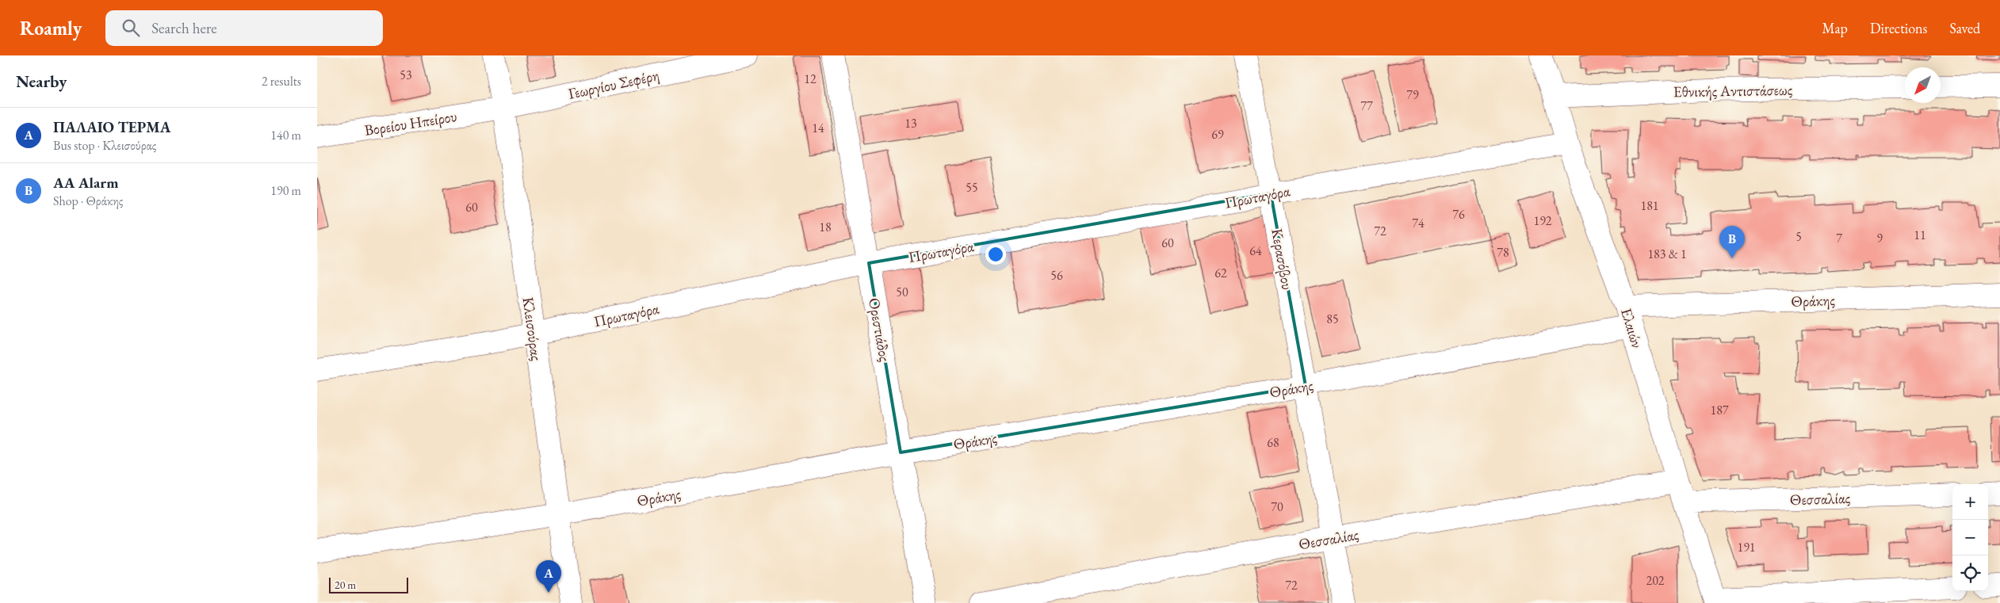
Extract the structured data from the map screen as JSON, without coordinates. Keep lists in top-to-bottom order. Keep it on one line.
{"streets":{"street":["Γεωργίου Σεφέρη","Εθνικής Αντιστάσεως","Βορείου Ηπείρου","Πρωταγόρα","Κερασόβου","Θράκης","Ελαιών","Κλεισούρας","Ορεστιάδος","Θεσσαλίας"]},"crossings":[["Γεωργίου Σεφέρη","Βορείου Ηπείρου"],["Γεωργίου Σεφέρη","Κλεισούρας"],["Εθνικής Αντιστάσεως","Ελαιών"],["Βορείου Ηπείρου","Κλεισούρας"],["Πρωταγόρα","Κερασόβου"],["Πρωταγόρα","Ελαιών"],["Πρωταγόρα","Κλεισούρας"],["Πρωταγόρα","Ορεστιάδος"],["Κερασόβου","Θράκης"],["Κερασόβου","Θεσσαλίας"],["Θράκης","Ελαιών"],["Θράκης","Κλεισούρας"],["Θράκης","Ορεστιάδος"],["Ελαιών","Θεσσαλίας"]],"house_numbers":["53","12","79","77","13","14","69","55","181","60","76","192","74","18","72","11","5","7","9","60","64","78","183 & 1","62","56","50","85","187","68","70","191","202","72"],"scale_bar":"20 m","north":"bottom left","page":{"header":"Roamly","search":"Search here","nav":["Map","Directions","Saved"],"heading":["Nearby","2 results"],"list":[{"mark":"A","name":"ΠΑΛΑΙΟ ΤΕΡΜΑ","note":"Bus stop · Κλεισούρας","value":"140 m"},{"mark":"B","name":"AA Alarm","note":"Shop · Θράκης","value":"190 m"}],"pins":["B","A"],"map_buttons":["+","−"],"scale":"20 m"}}
